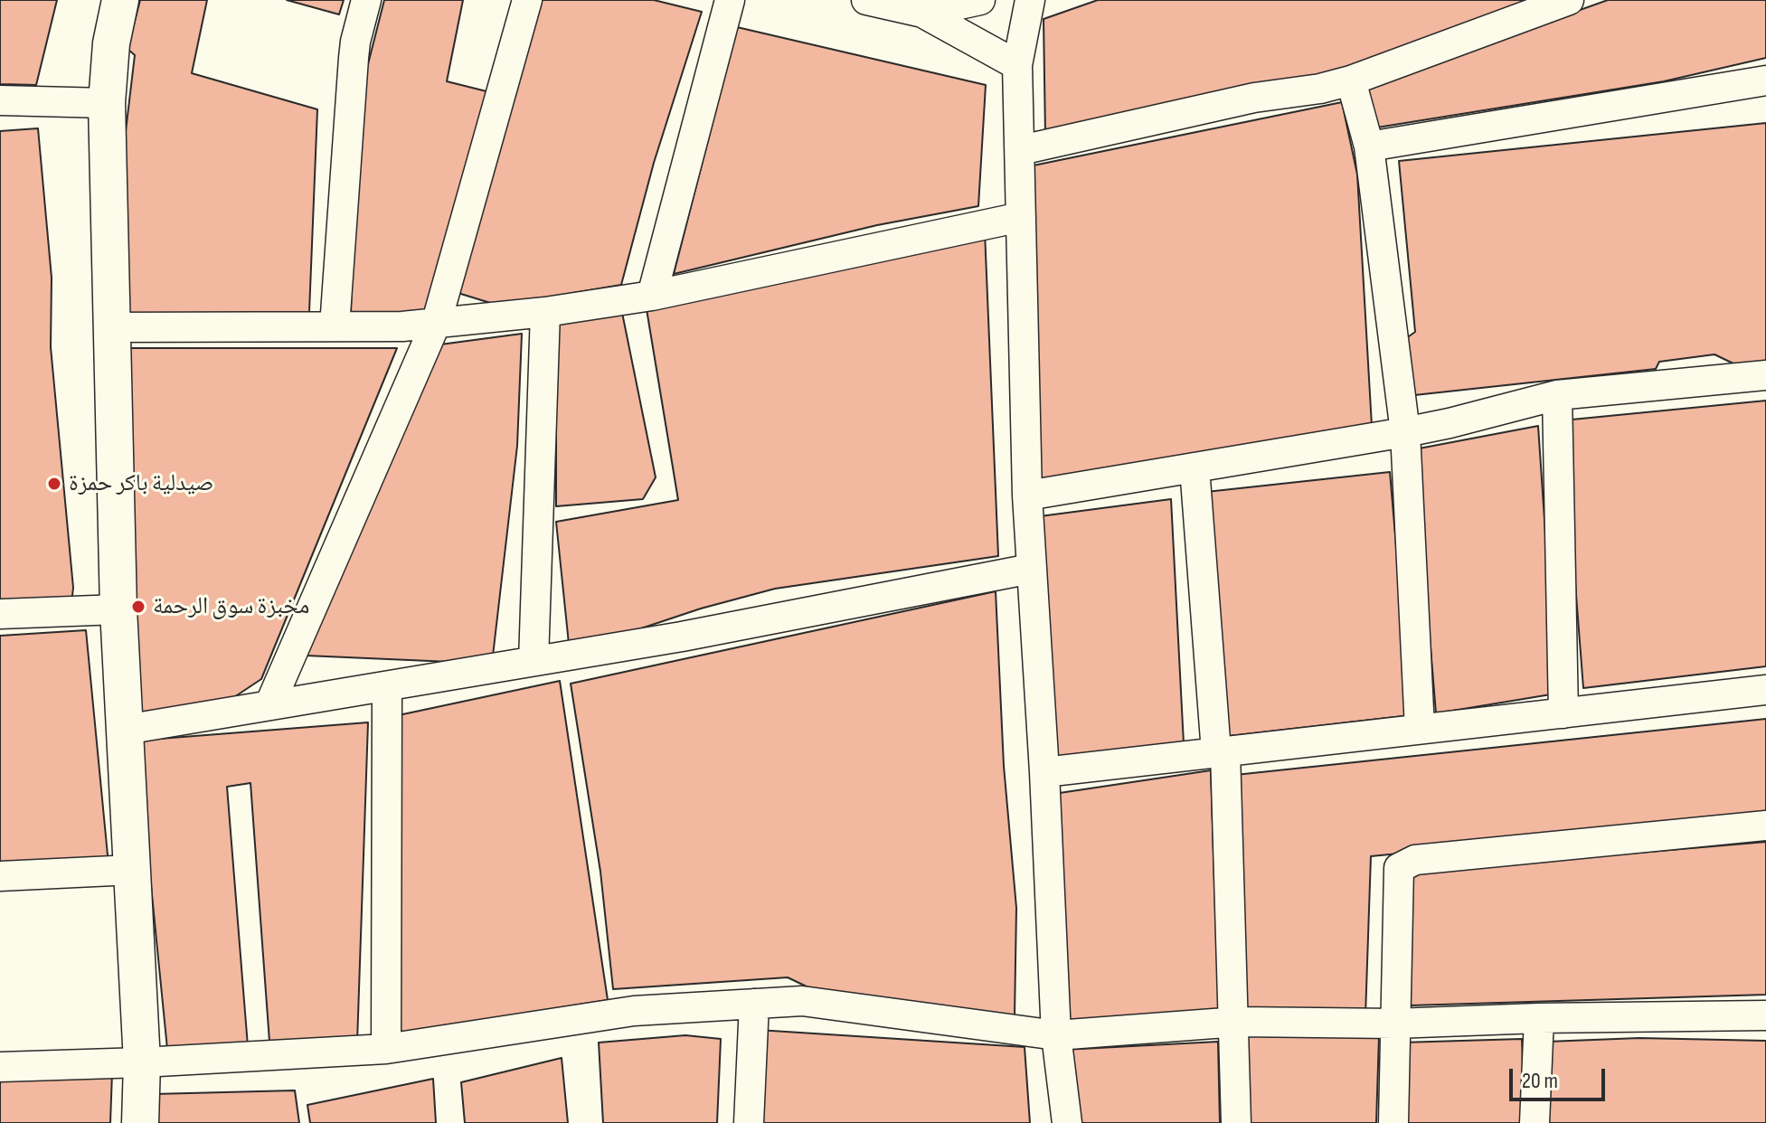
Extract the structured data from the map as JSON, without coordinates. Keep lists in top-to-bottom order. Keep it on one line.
{"places":["صيدلية باكر حمزة","مخبزة سوق الرحمة"],"scale_bar":"20 m"}
